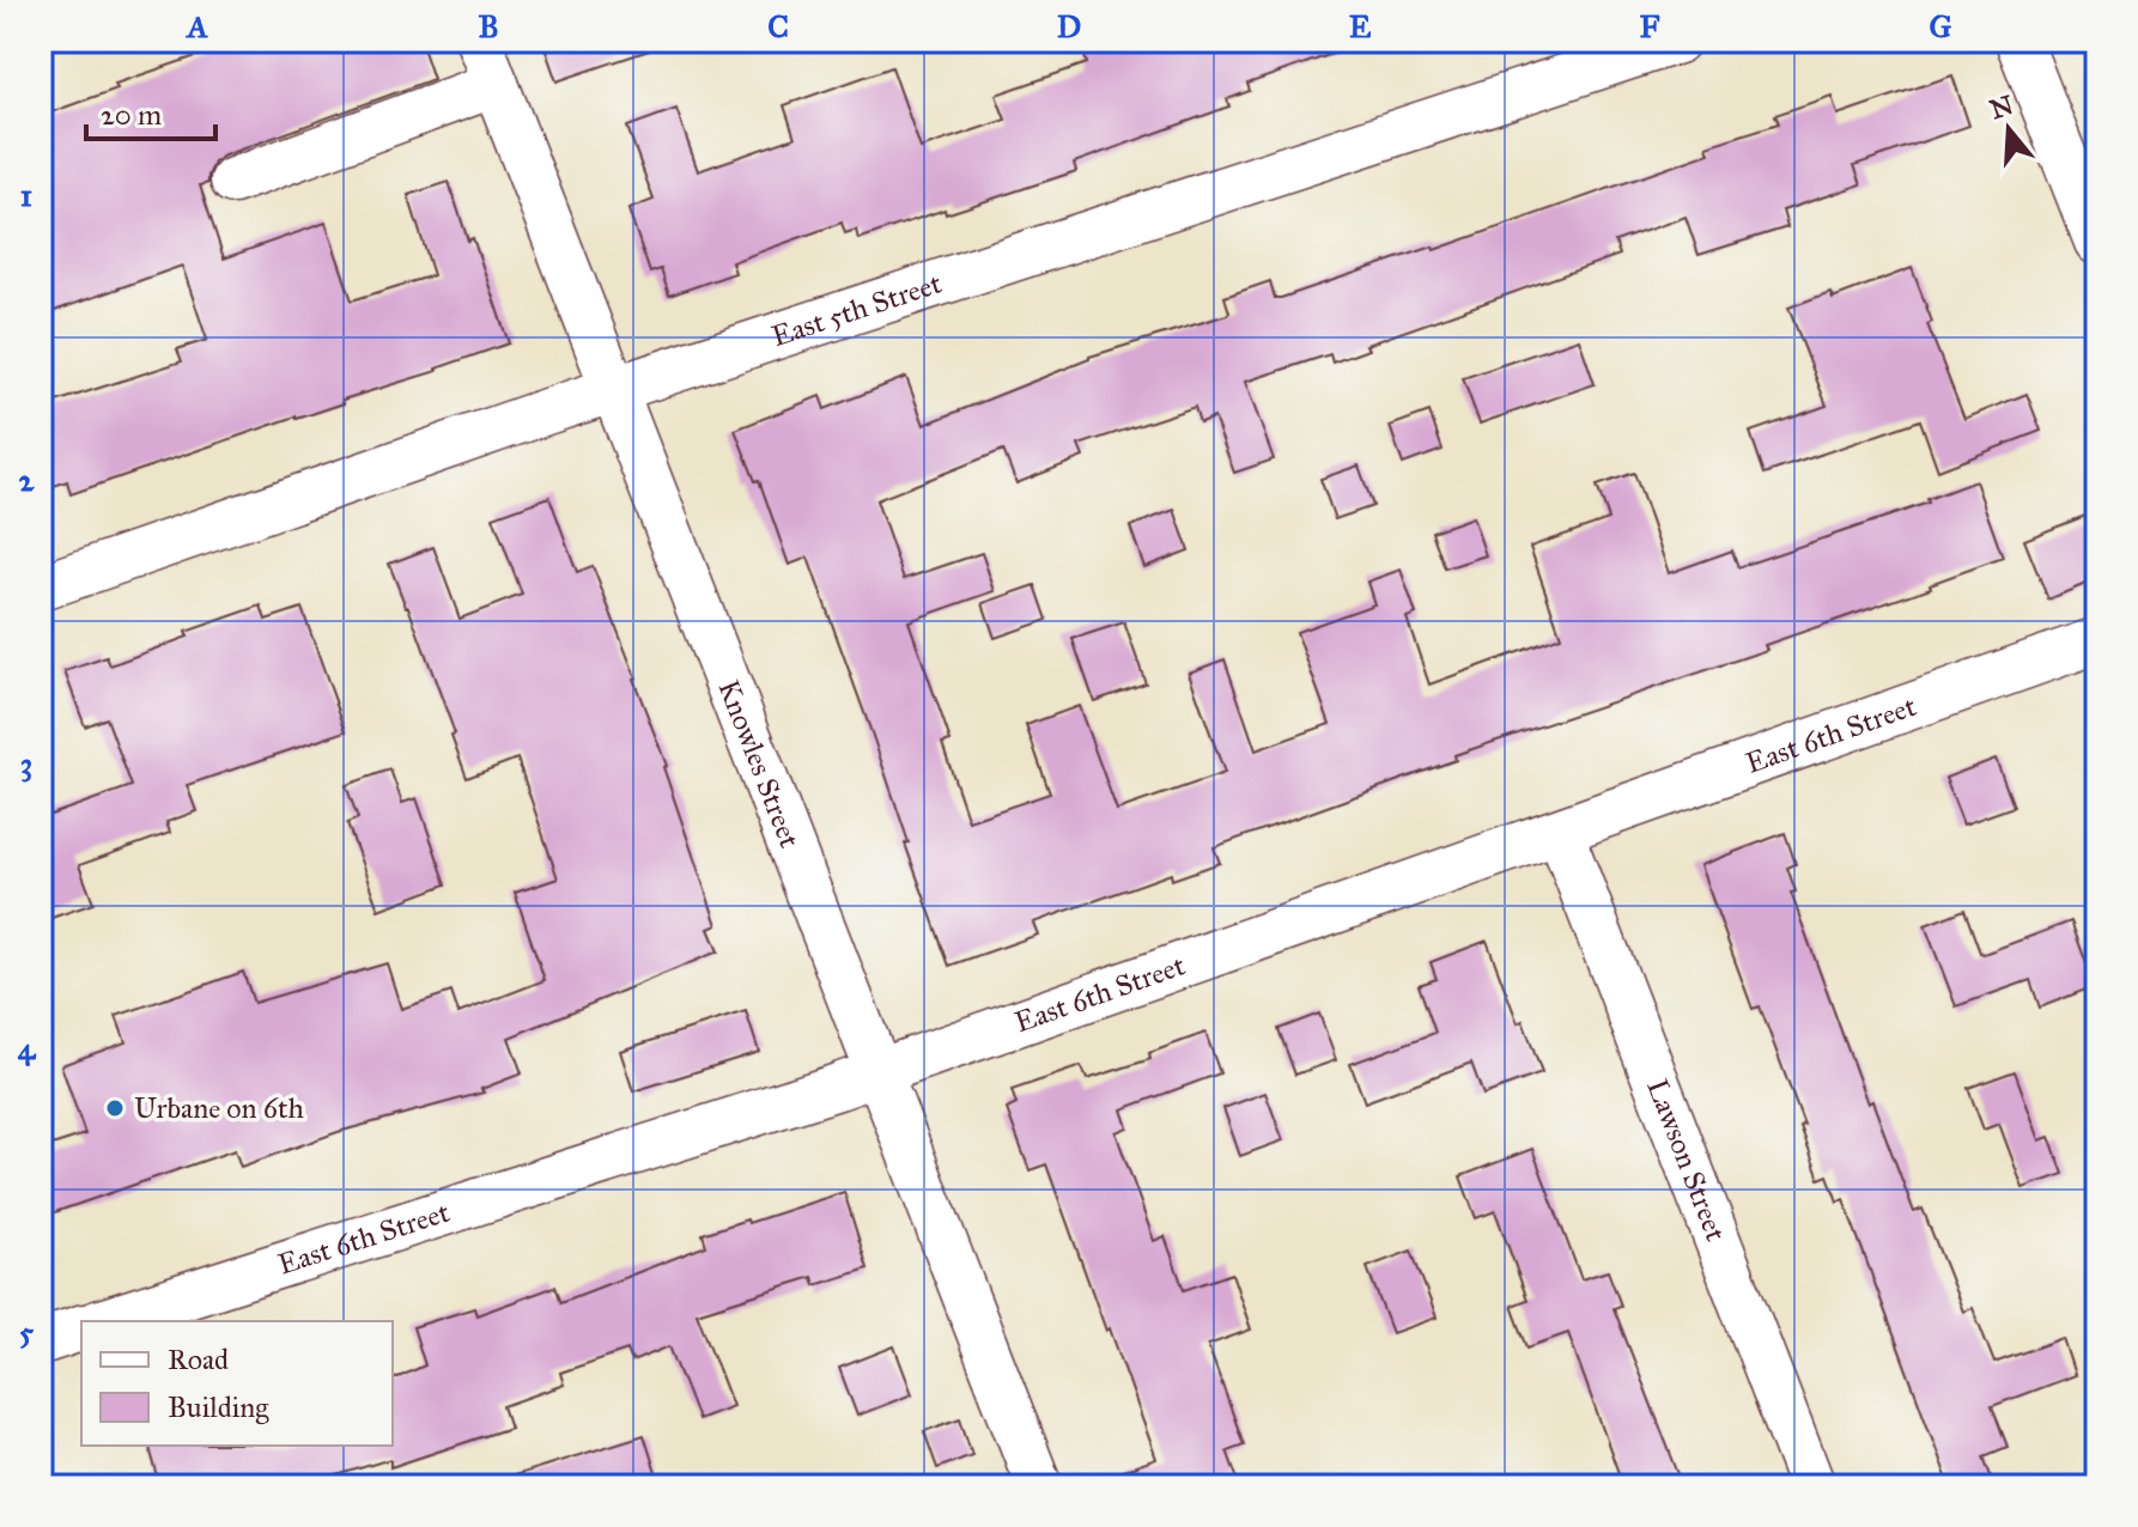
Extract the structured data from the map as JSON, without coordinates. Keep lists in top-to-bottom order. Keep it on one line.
{"streets":{"street":["East 5th Street","East 6th Street","Knowles Street","Lawson Street"]},"crossings":[["East 5th Street","Knowles Street"],["East 6th Street","Knowles Street"],["East 6th Street","Lawson Street"]],"places":["Urbane on 6th"],"legend":["Road","Building"],"scale_bar":"20 m","north":"top","grid":{"columns":["A","B","C","D","E","F","G"],"rows":["1","2","3","4","5"]}}
